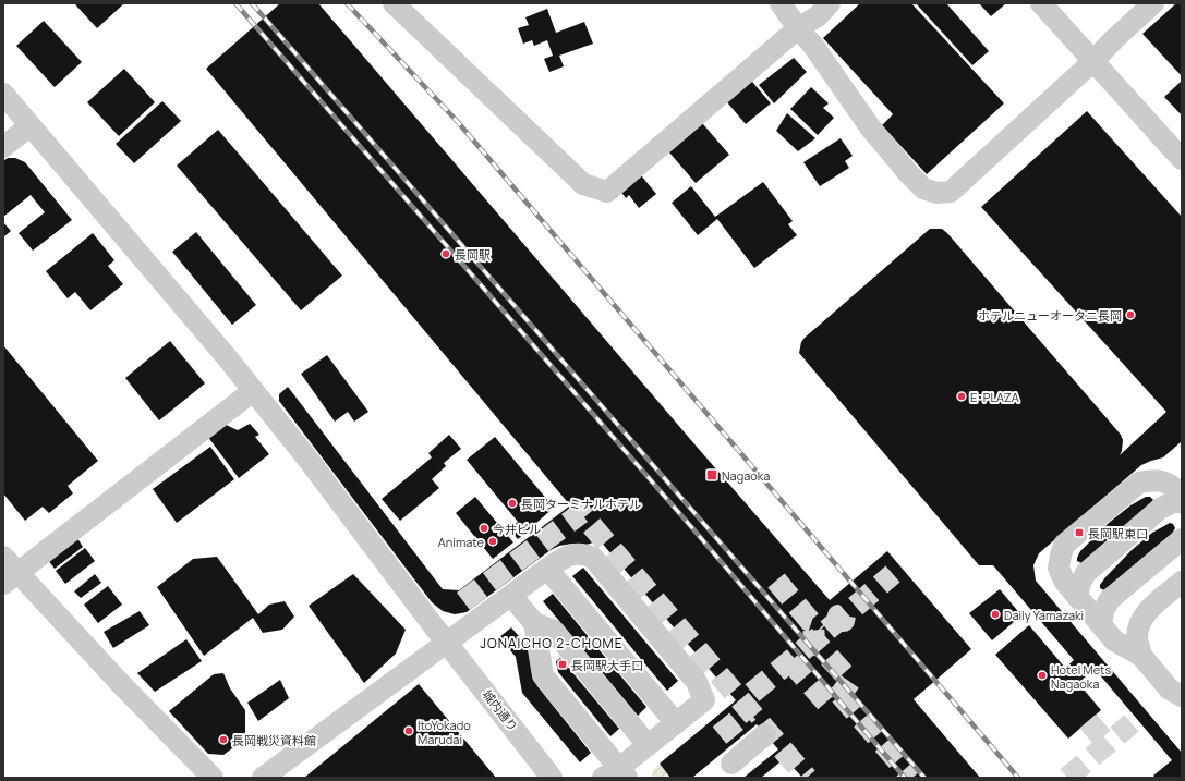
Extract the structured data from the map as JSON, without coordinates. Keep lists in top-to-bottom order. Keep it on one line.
{"streets":{"street":["城内通り"]},"districts":["JONAICHO 2-CHOME"],"places":{"other":["長岡駅","ホテルニューオータニ長岡","E･PLAZA","長岡ターミナルホテル","今井ビル","Animate","Daily Yamazaki","Hotel Mets Nagaoka","ItoYokado Marudai","長岡戦災資料館"],"transit":["Nagaoka","長岡駅東口","長岡駅大手口"]}}
